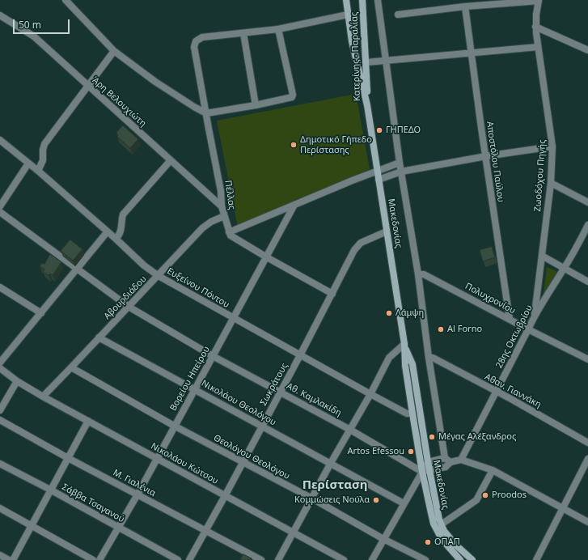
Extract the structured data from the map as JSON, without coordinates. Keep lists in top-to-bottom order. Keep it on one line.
{"streets":{"main road":["Κατερίνης - Παραλίας","Μακεδονίας"],"street":["Άρη Βελουχιώτη","Αποστόλου Παύλου","Ζωοδόχου Πηγής","Πέλλας","Ευξείνου Πόντου","Αβουρδιάδου","Πολυχρονίου","28ης Οκτωβρίου","Βορείου Ηπείρου","Σωκράτους","Αθαν. Γιαννάκη","Αθ. Καμλακίδη","Νικολάου Θεολόγου","Θεολόγου Θεολόγου","Νικολάου Κώτσου","Μ. Γιαλένια","Σάββα Τσαγανού"]},"crossings":[["Κατερίνης - Παραλίας","Μακεδονίας"],["Άρη Βελουχιώτη","Πέλλας"],["Αποστόλου Παύλου","Πολυχρονίου"],["Ζωοδόχου Πηγής","28ης Οκτωβρίου"],["Πέλλας","Αβουρδιάδου"],["Μακεδονίας","Ευξείνου Πόντου"],["Μακεδονίας","Σωκράτους"],["Μακεδονίας","Αθ. Καμλακίδη"],["Ευξείνου Πόντου","Αβουρδιάδου"],["Ευξείνου Πόντου","Βορείου Ηπείρου"],["Ευξείνου Πόντου","Σωκράτους"],["Αβουρδιάδου","Αθ. Καμλακίδη"],["Αβουρδιάδου","Νικολάου Θεολόγου"],["Αβουρδιάδου","Θεολόγου Θεολόγου"],["Αβουρδιάδου","Νικολάου Κώτσου"],["Πολυχρονίου","28ης Οκτωβρίου"],["28ης Οκτωβρίου","Αθαν. Γιαννάκη"],["Βορείου Ηπείρου","Αθ. Καμλακίδη"],["Βορείου Ηπείρου","Νικολάου Θεολόγου"],["Βορείου Ηπείρου","Θεολόγου Θεολόγου"],["Βορείου Ηπείρου","Νικολάου Κώτσου"],["Βορείου Ηπείρου","Μ. Γιαλένια"],["Βορείου Ηπείρου","Σάββα Τσαγανού"],["Σωκράτους","Αθ. Καμλακίδη"],["Σωκράτους","Νικολάου Θεολόγου"],["Σωκράτους","Θεολόγου Θεολόγου"],["Σωκράτους","Νικολάου Κώτσου"],["Σωκράτους","Μ. Γιαλένια"]],"districts":["Περίσταση"],"places":["ΓΗΠΕΔΟ","Δημοτικό Γήπεδο Περίστασης","Λάμψη","Al Forno","Μέγας Αλέξανδρος","Artos Efessou","Proodos","Κομμώσεις Νούλα","ΟΠΑΠ"],"scale_bar":"50 m"}
